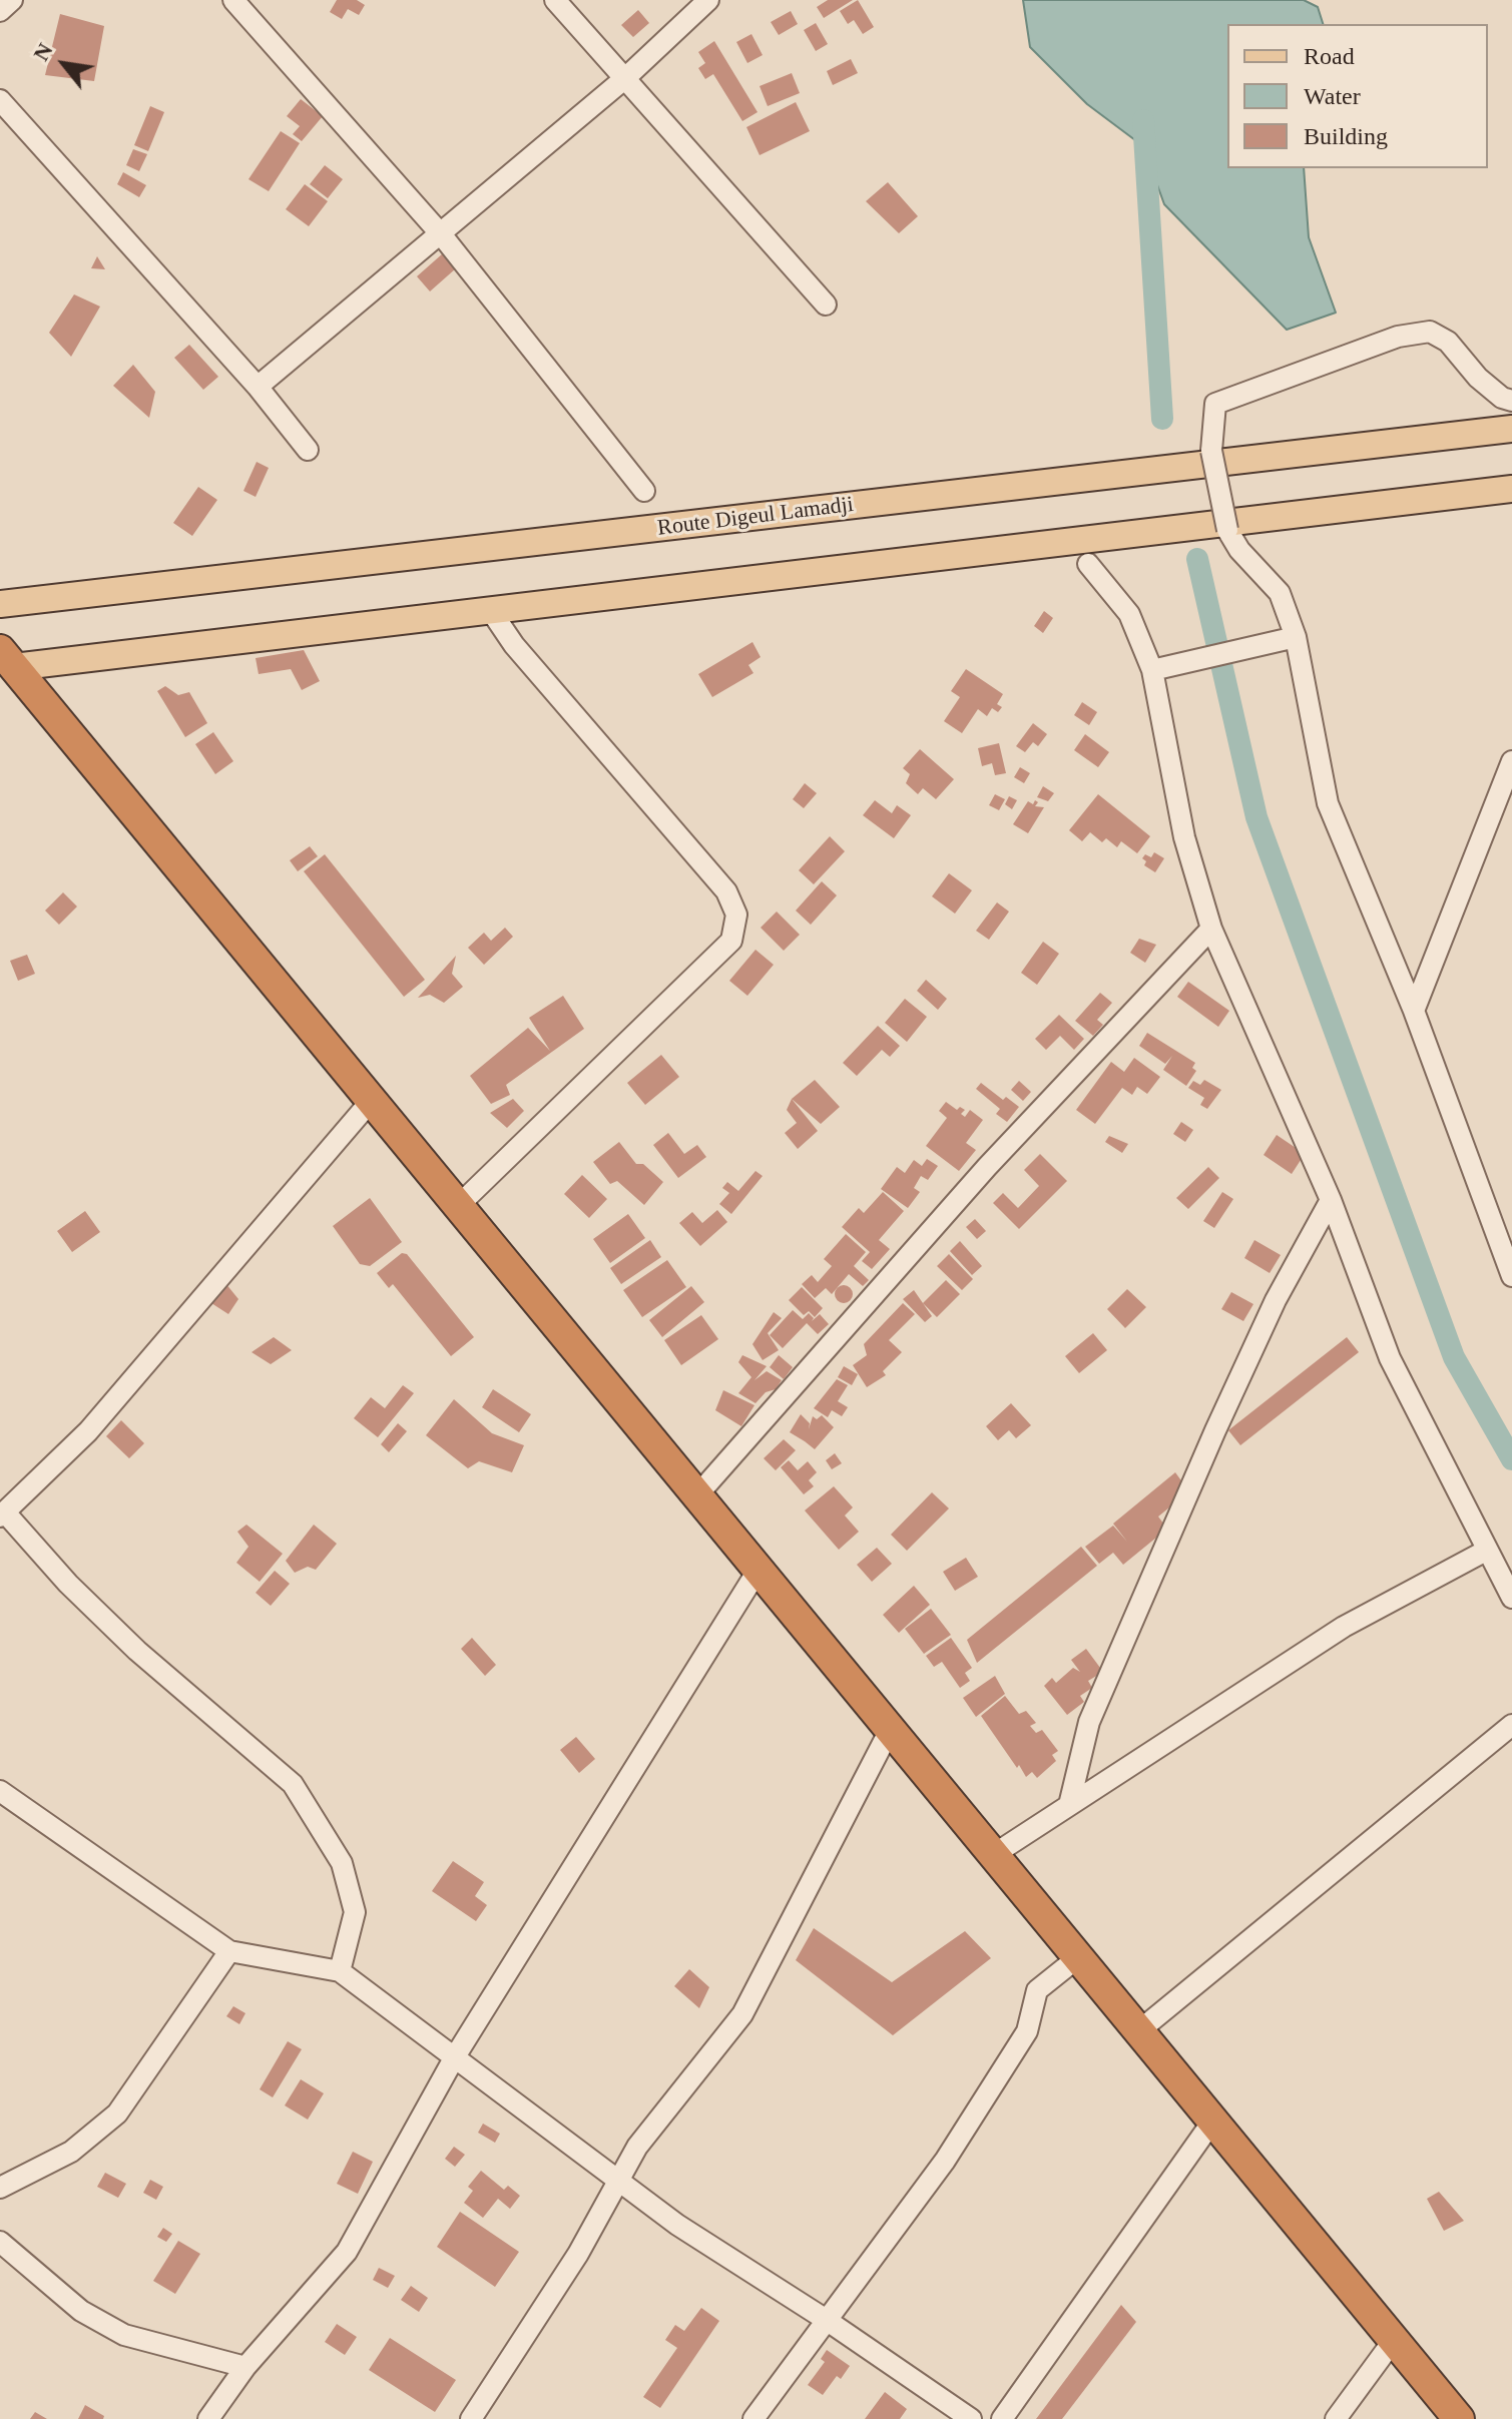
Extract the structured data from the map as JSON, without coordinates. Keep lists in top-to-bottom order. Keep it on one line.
{"streets":{"main road":["Route Digeul Lamadji"]},"legend":["Road","Water","Building"],"north":"top left"}
